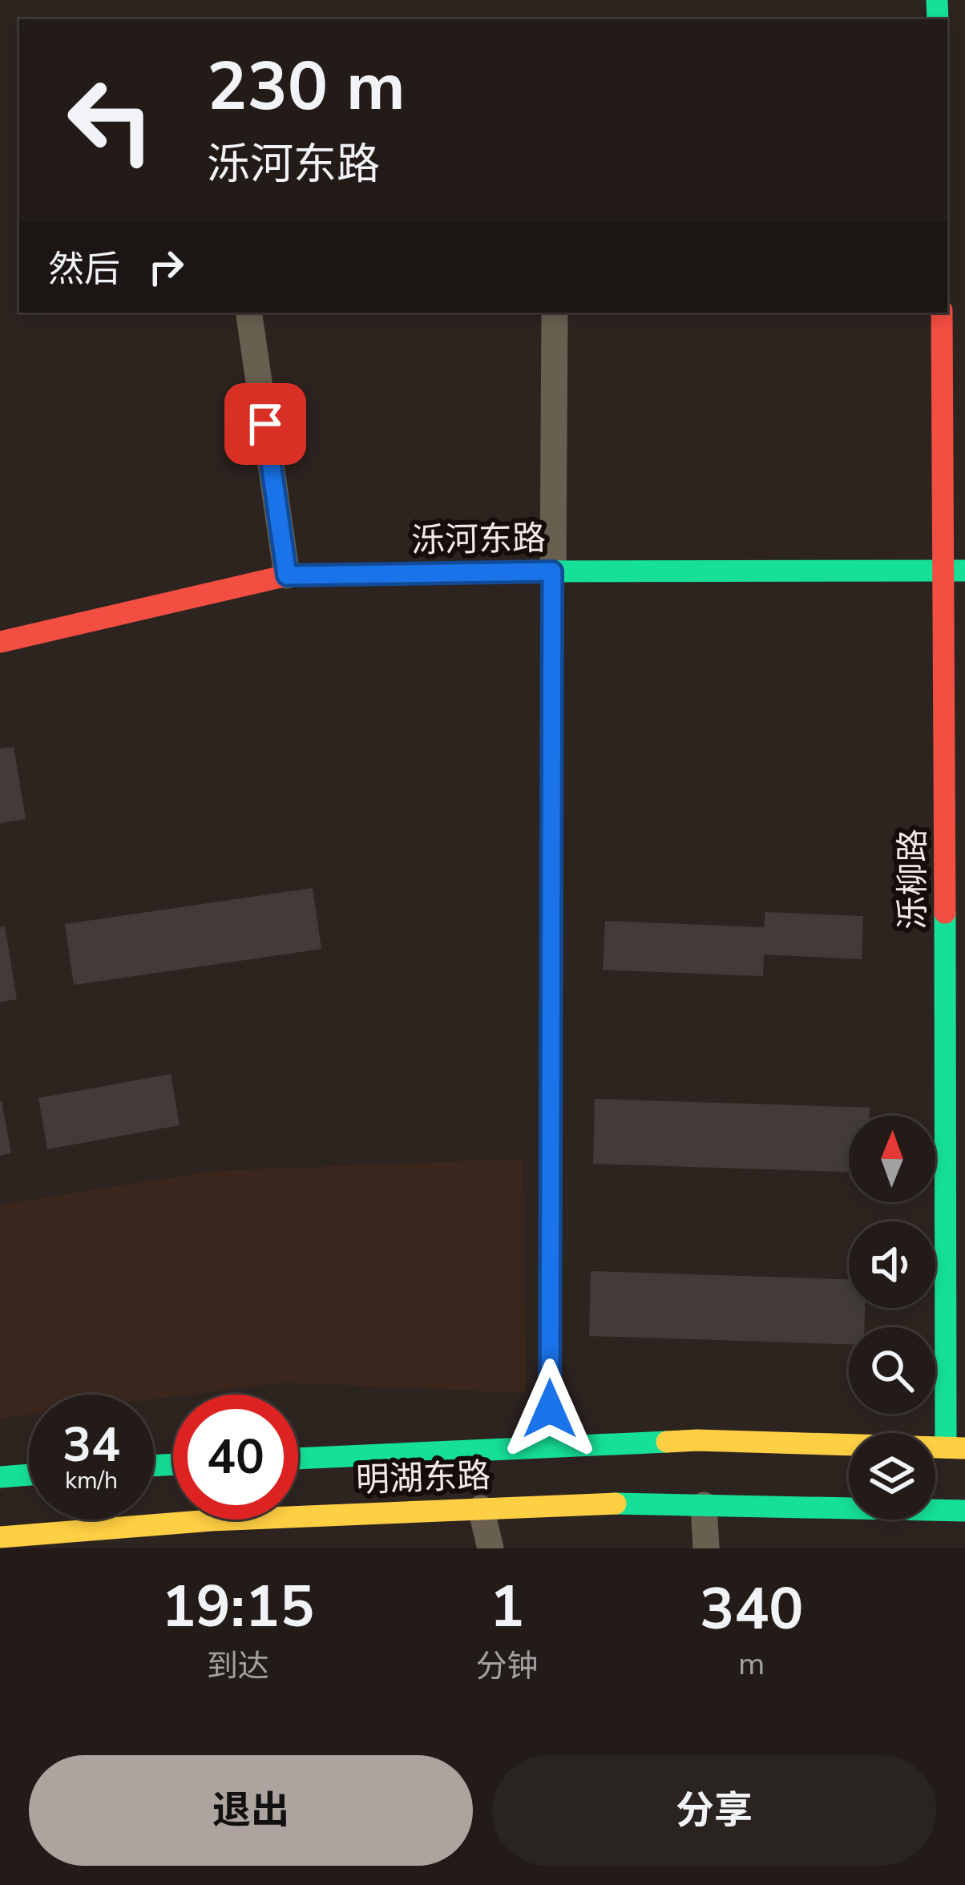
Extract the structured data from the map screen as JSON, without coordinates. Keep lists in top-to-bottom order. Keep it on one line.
{"streets":{"main road":["泺河东路","泺柳路","明湖东路"]},"crossings":[["泺河东路","泺柳路"],["泺柳路","明湖东路"]],"north":"top","page":{"turn":["230 m","泺河东路"],"then":"然后","speed":"34 km/h","limit":"40","eta":["19:15","到达","1","分钟","340","m"],"buttons":["退出","分享"]}}
